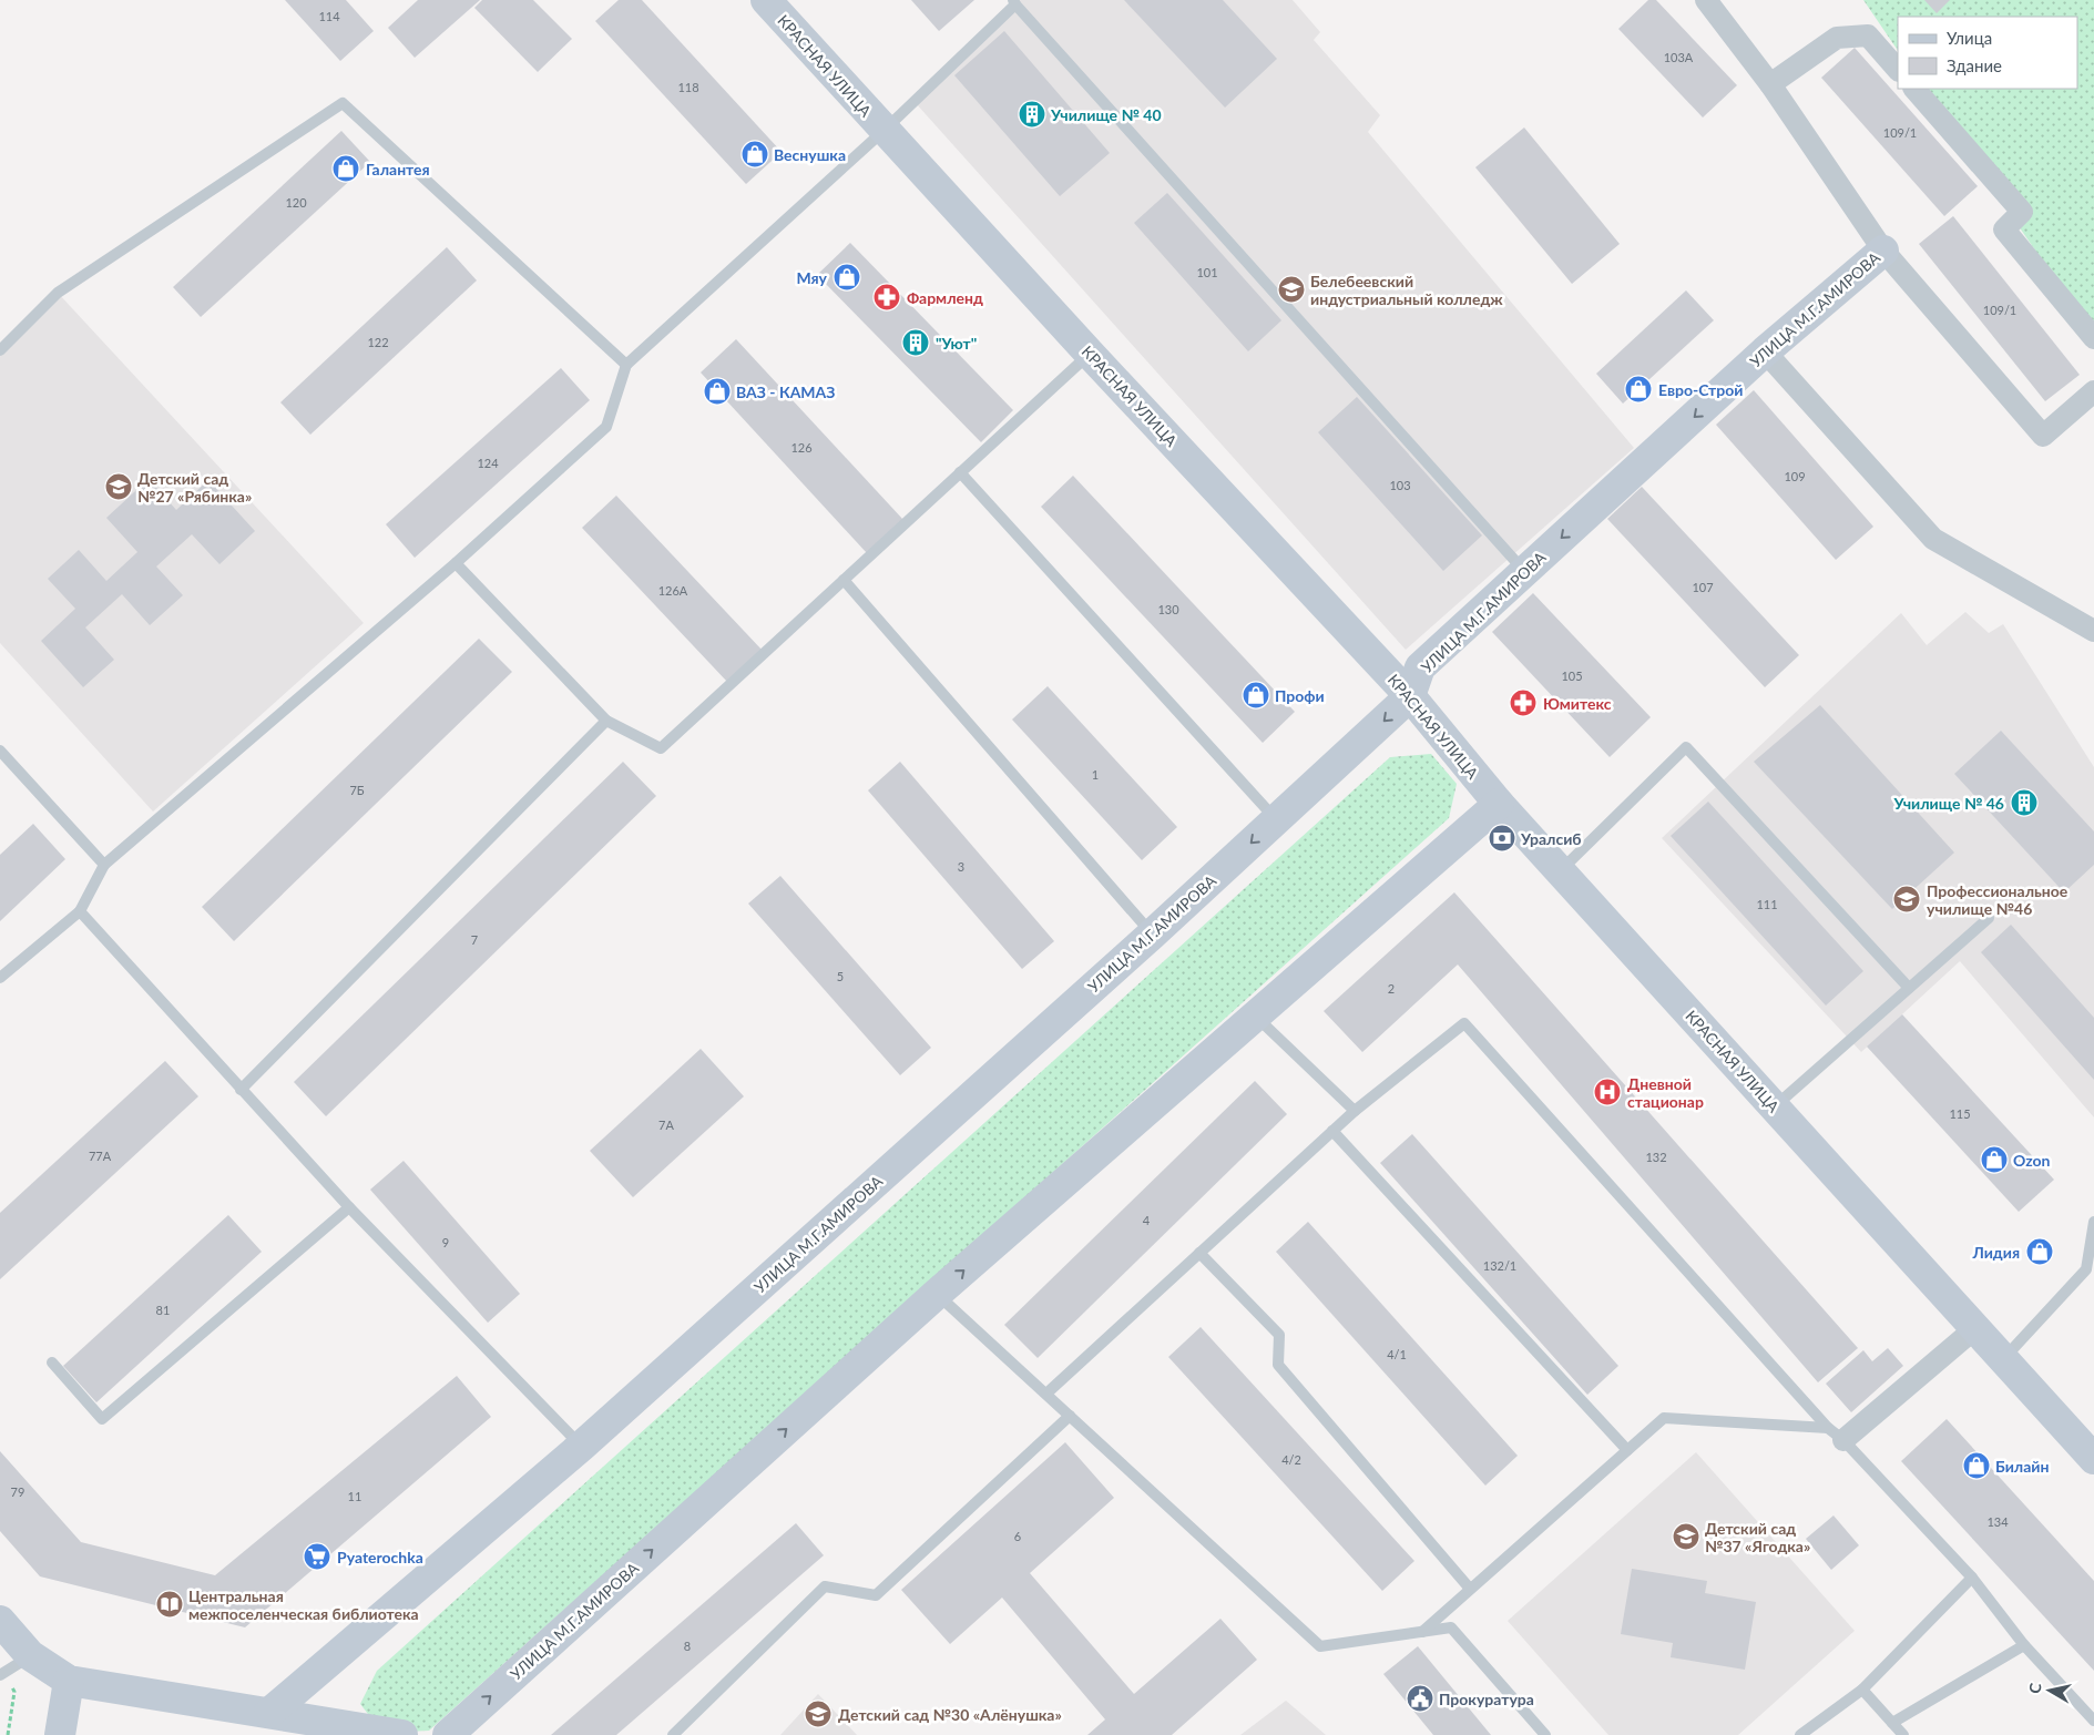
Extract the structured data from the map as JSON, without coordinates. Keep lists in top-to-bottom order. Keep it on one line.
{"streets":{"street":["КРАСНАЯ УЛИЦА","УЛИЦА М.Г.АМИРОВА"]},"crossings":[["КРАСНАЯ УЛИЦА","УЛИЦА М.Г.АМИРОВА"]],"places":{"building":["Училище № 40","\"Уют\"","Училище № 46"],"shop":["Веснушка","Галантея","Мяу","Евро-Строй","ВАЗ - КАМАЗ","Профи","Ozon","Лидия","Билайн"],"school or university":["Белебеевский индустриальный колледж","Детский сад №27 «Рябинка»","Профессиональное училище №46","Детский сад №37 «Ягодка»","Детский сад №30 «Алёнушка»"],"pharmacy":["Фармленд","Юмитекс"],"bank":["Уралсиб"],"hospital":["Дневной стационар"],"supermarket":["Pyaterochka"],"library":["Центральная межпоселенческая библиотека"],"public building":["Прокуратура"]},"house_numbers":["114","103А","118","109/1","120","101","109/1","122","126","124","109","103","107","126А","130","105","1","7Б","3","111","7","5","2","115","7А","77А","132","4","9","132/1","81","4/1","4/2","79","11","134","6","8"],"legend":["Улица","Здание"],"north":"left"}
